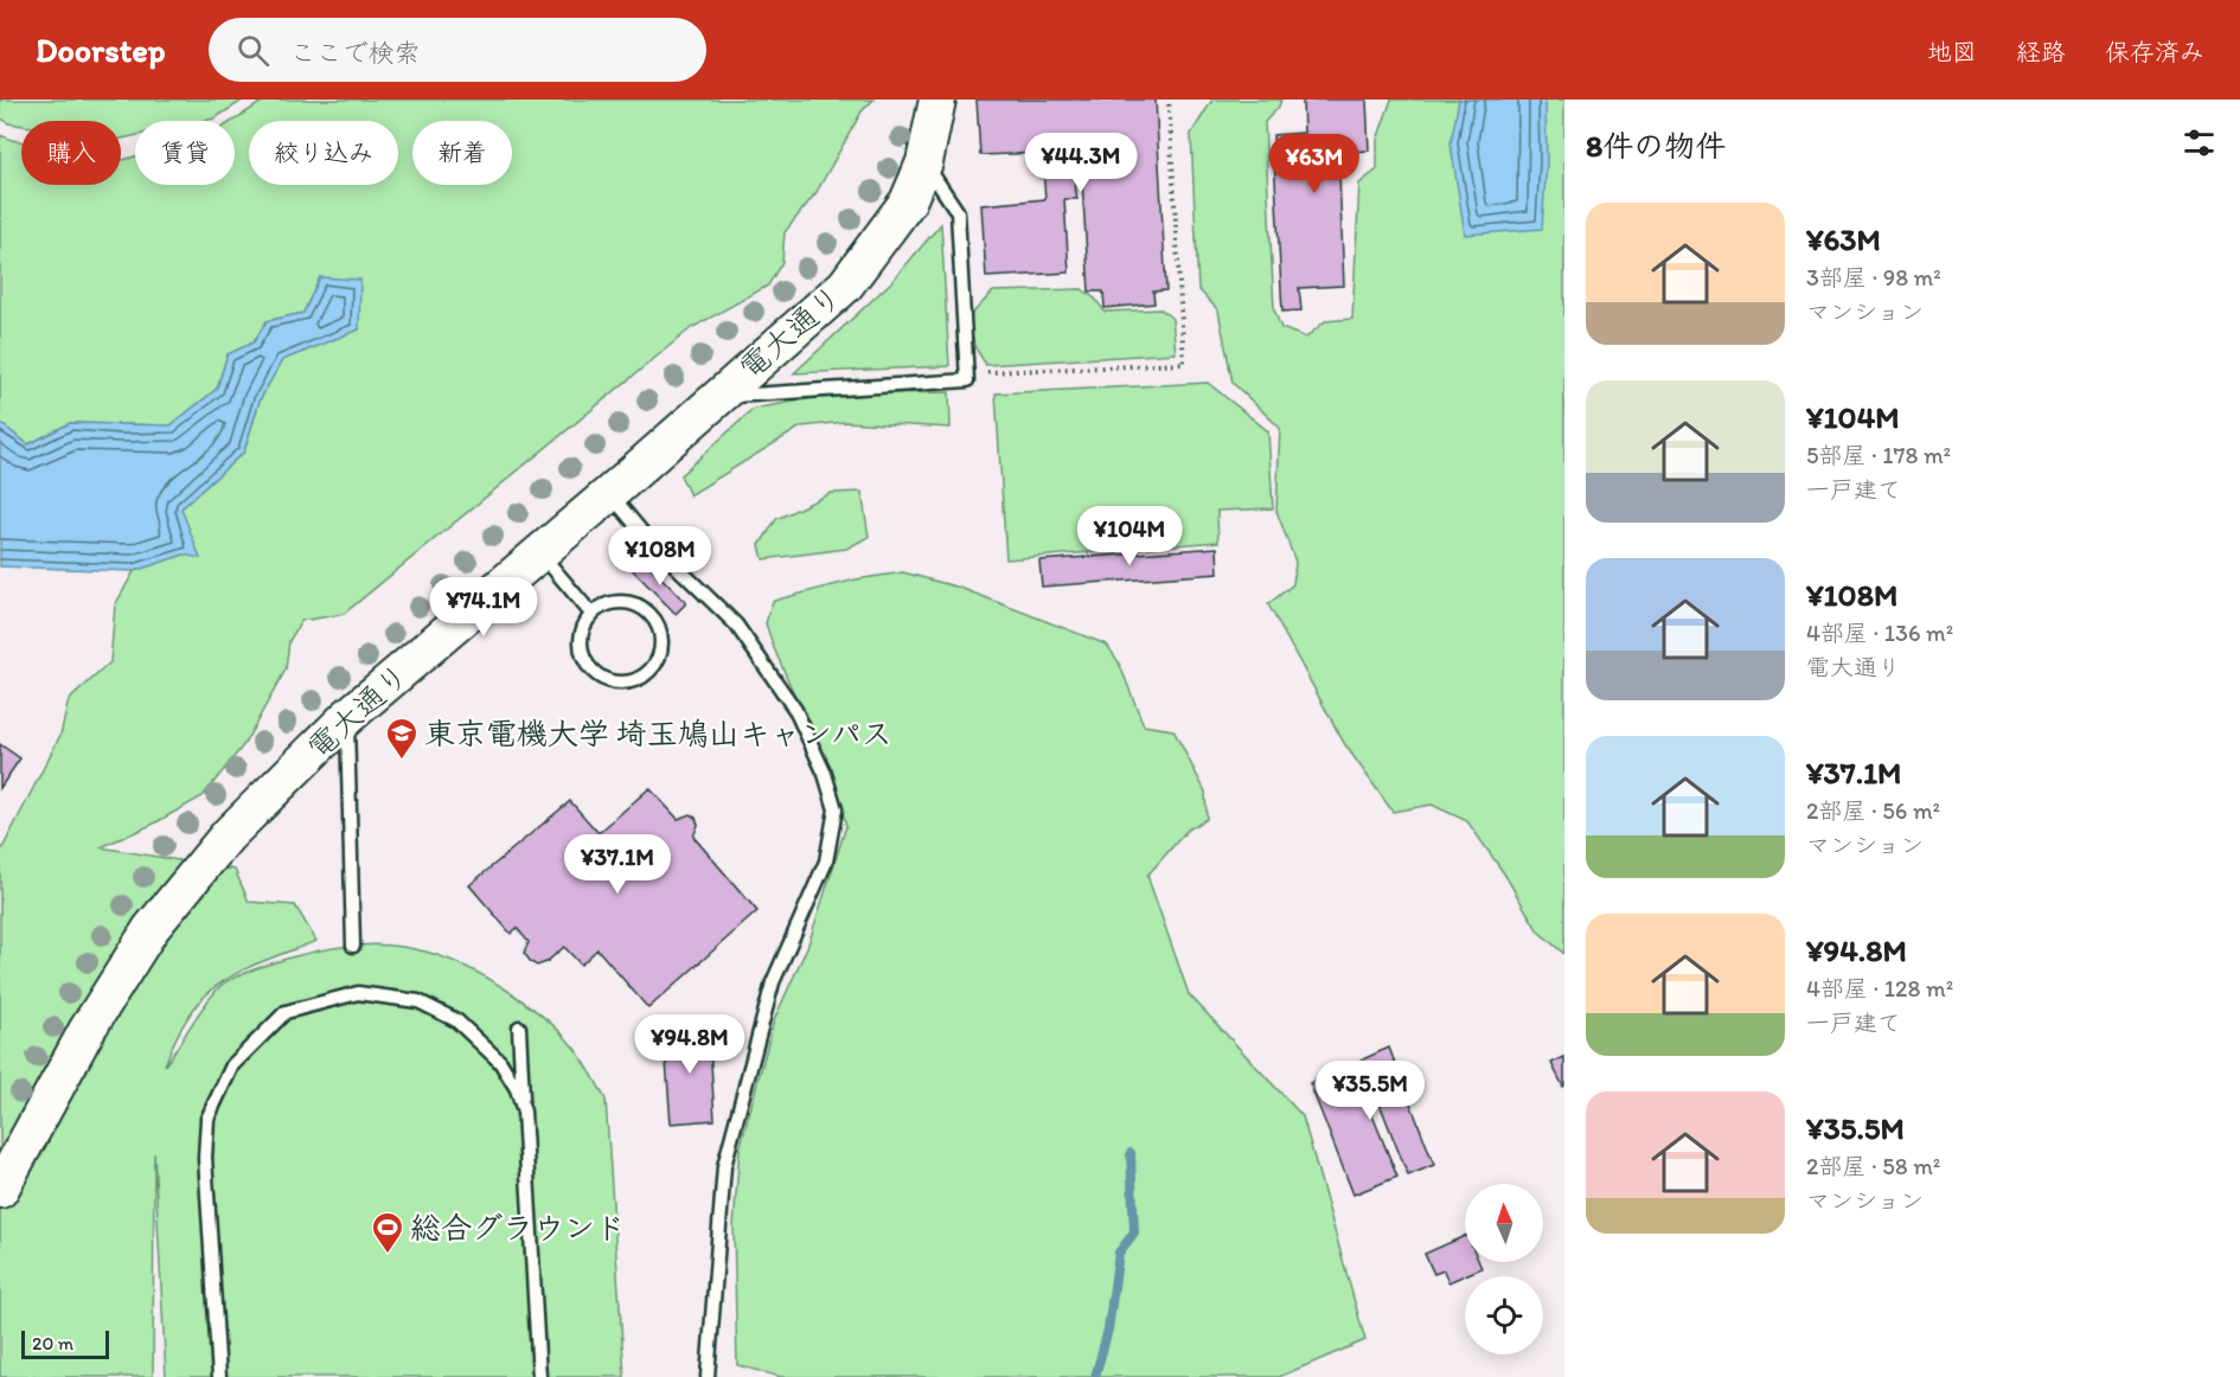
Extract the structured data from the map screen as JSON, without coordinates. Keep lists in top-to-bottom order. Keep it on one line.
{"streets":{"street":["電大通り"]},"places":{"school or university":["東京電機大学 埼玉鳩山キャンパス"],"sports":["総合グラウンド"]},"scale_bar":"20 m","north":"top","page":{"header":"Doorstep","search":"ここで検索","nav":["地図","経路","保存済み"],"heading":"8件の物件","chip":["購入","賃貸","絞り込み","新着"],"price":["¥44.3M","¥63M","¥104M","¥108M","¥74.1M","¥37.1M","¥94.8M","¥35.5M"],"list":[{"name":"¥63M","note":"3部屋 · 98 m² · マンション"},{"name":"¥104M","note":"5部屋 · 178 m² · 一戸建て"},{"name":"¥108M","note":"4部屋 · 136 m² · 電大通り"},{"name":"¥37.1M","note":"2部屋 · 56 m² · マンション"},{"name":"¥94.8M","note":"4部屋 · 128 m² · 一戸建て"},{"name":"¥35.5M","note":"2部屋 · 58 m² · マンション"}],"scale":"20 m"}}
